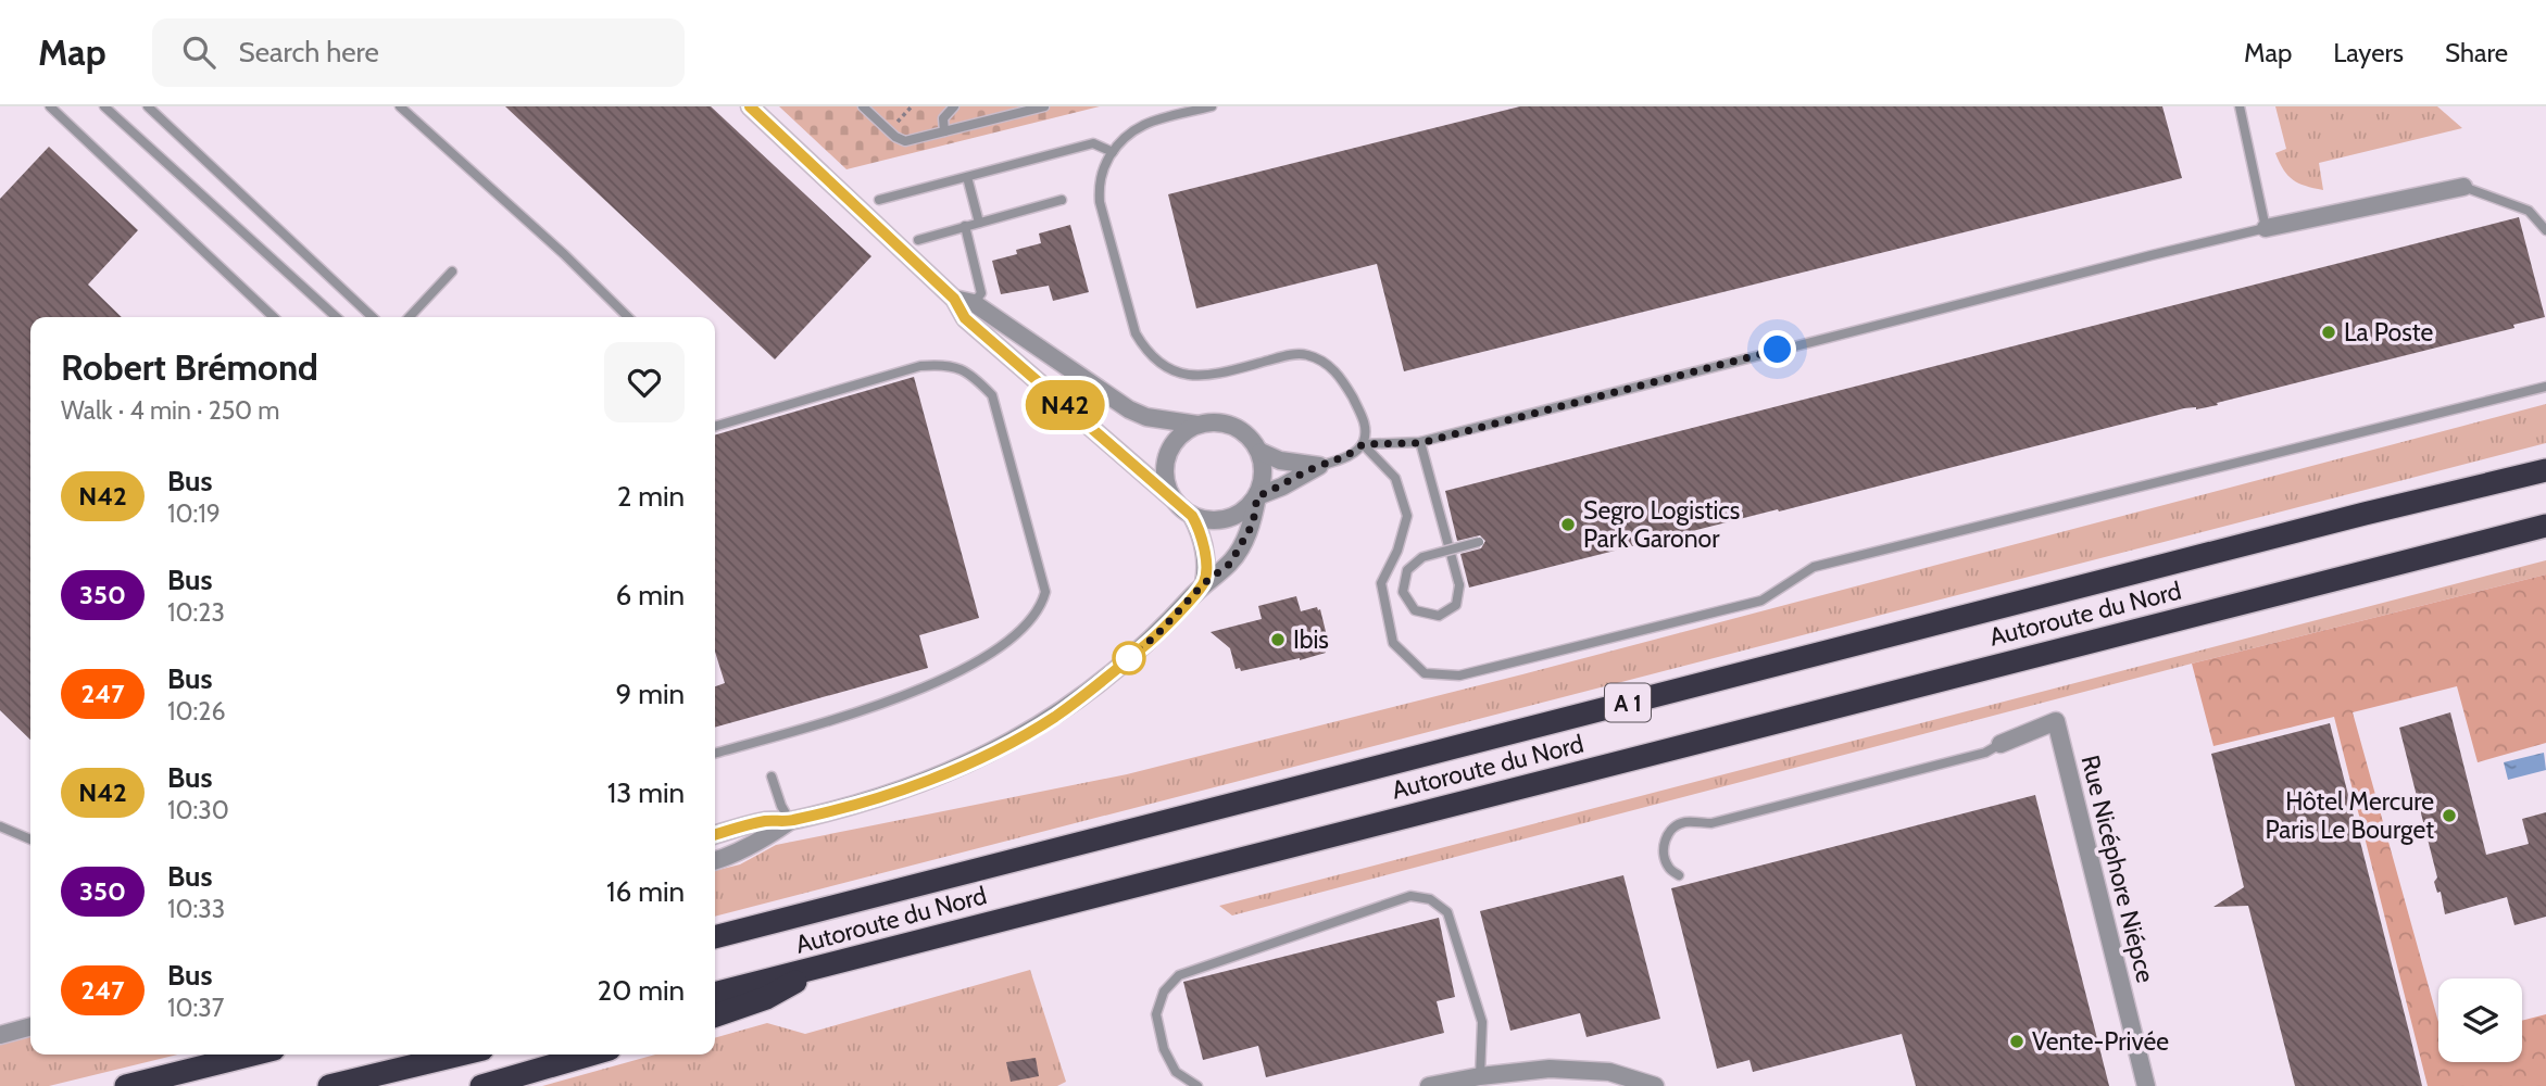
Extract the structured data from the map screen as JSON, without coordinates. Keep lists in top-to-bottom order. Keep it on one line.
{"streets":{"highway":["Autoroute du Nord","A 1"],"street":["Rue Nicéphore Niépce"]},"places":["La Poste","Segro Logistics Park Garonor","Ibis","Hôtel Mercure Paris Le Bourget","Vente-Privée"],"lines":["bus line N42"],"page":{"header":"Map","search":"Search here","nav":["Map","Layers","Share"],"on_map":"N42","heading":["Robert Brémond","Walk · 4 min · 250 m"],"list":[{"mark":"N42","name":"Bus","note":"10:19","value":"2 min"},{"mark":"350","name":"Bus","note":"10:23","value":"6 min"},{"mark":"247","name":"Bus","note":"10:26","value":"9 min"},{"mark":"N42","name":"Bus","note":"10:30","value":"13 min"},{"mark":"350","name":"Bus","note":"10:33","value":"16 min"},{"mark":"247","name":"Bus","note":"10:37","value":"20 min"}]}}
